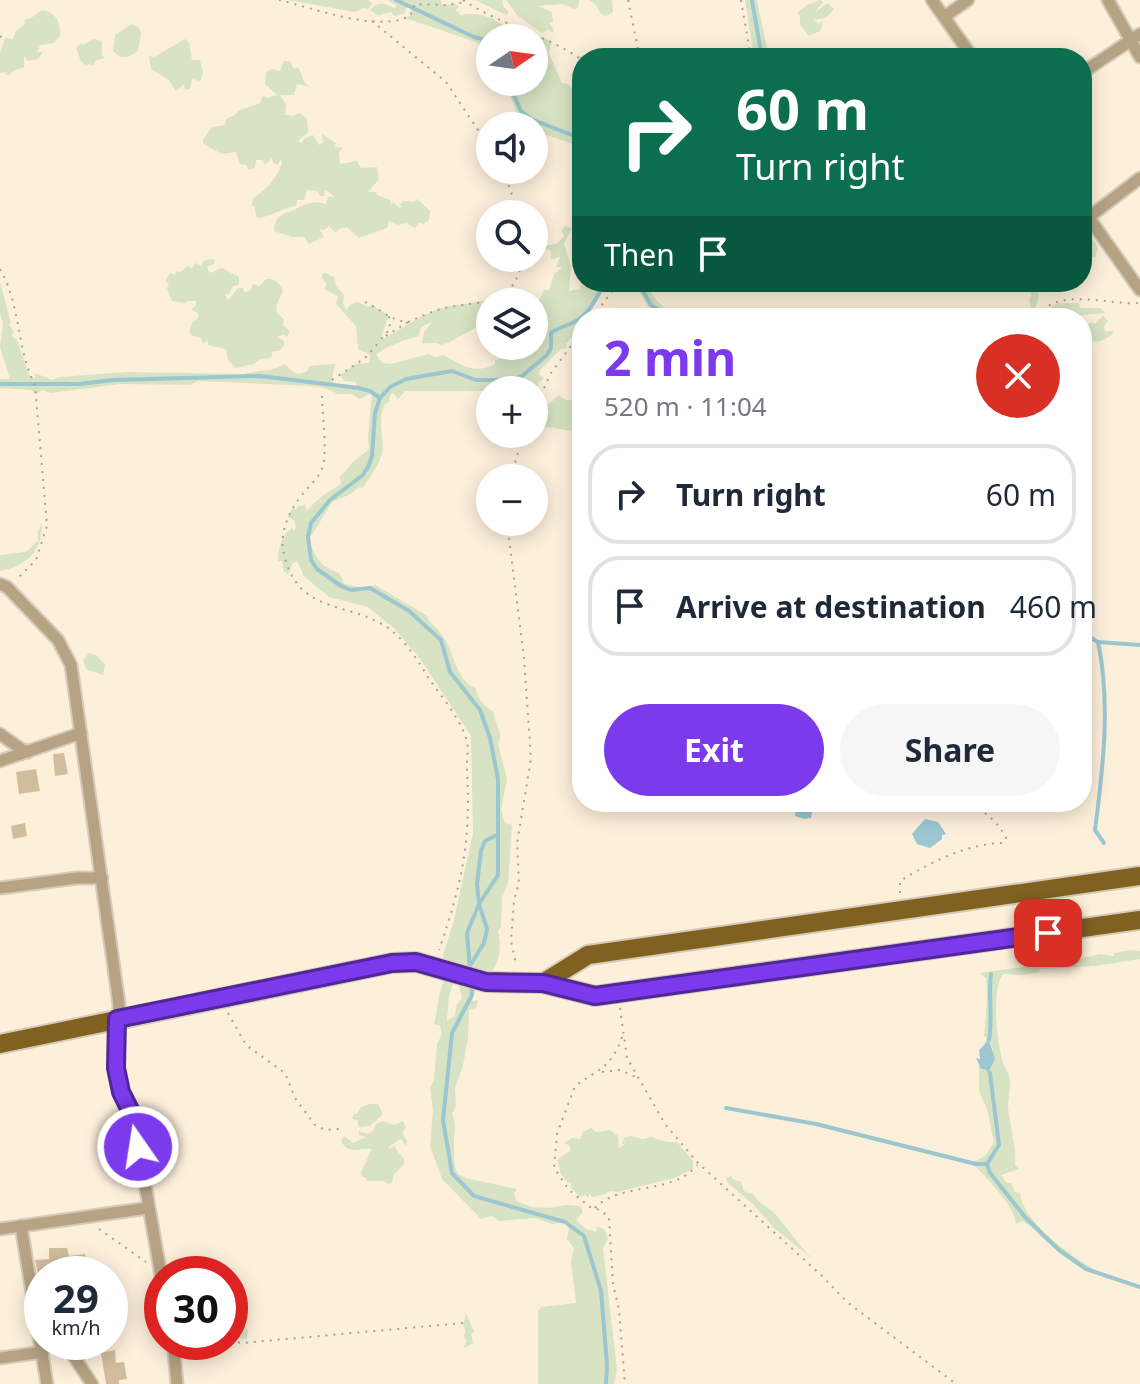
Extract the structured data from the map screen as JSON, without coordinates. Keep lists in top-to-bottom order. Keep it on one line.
{"north":"right","page":{"map_buttons":["+","−"],"turn":["60 m","Turn right"],"then":"Then","heading":["2 min","520 m · 11:04"],"list":[{"name":"Turn right","value":"60 m"},{"name":"Arrive at destination","value":"460 m"}],"buttons":["Exit","Share"],"speed":"29 km/h","limit":"30"}}
